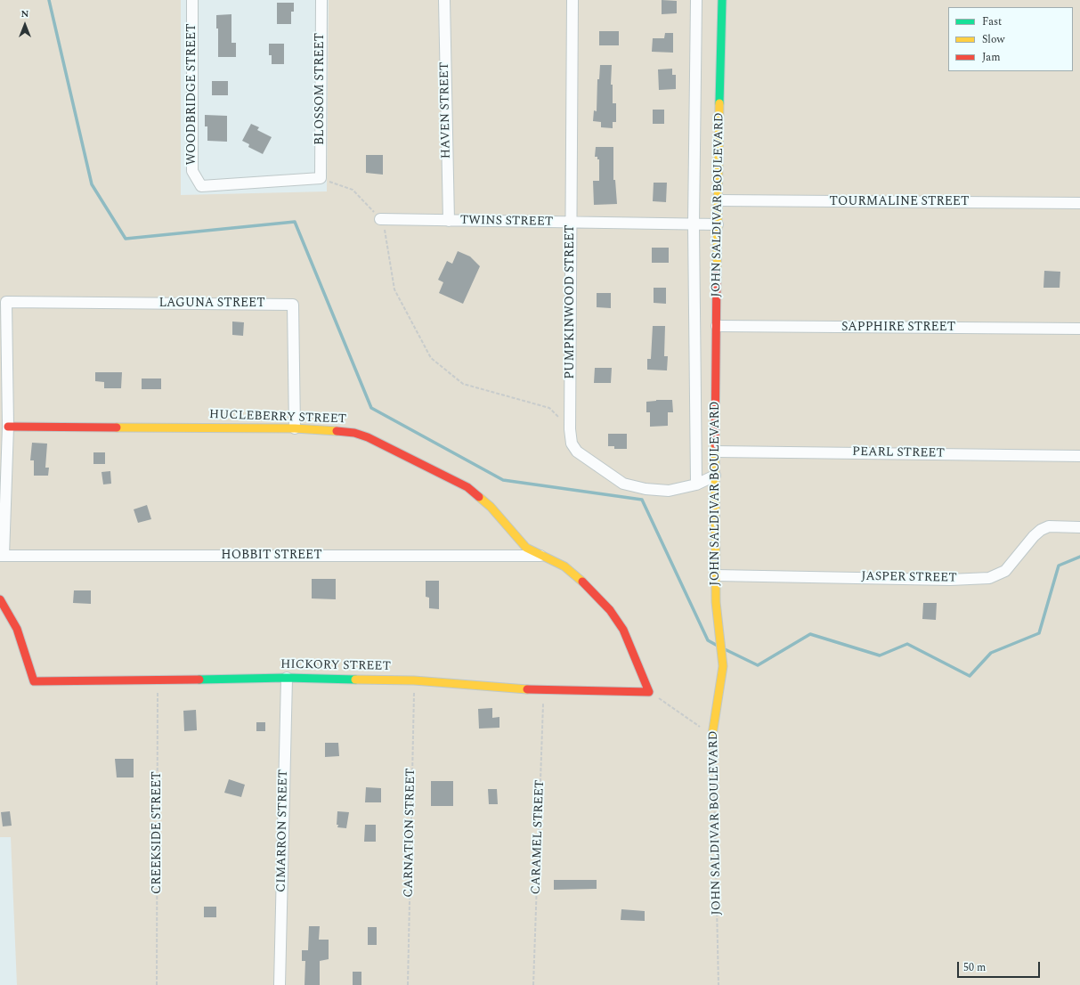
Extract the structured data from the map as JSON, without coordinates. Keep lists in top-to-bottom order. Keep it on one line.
{"streets":{"street":["BLOSSOM STREET","WOODBRIDGE STREET","HAVEN STREET","TOURMALINE STREET","JOHN SALDIVAR BOULEVARD","TWINS STREET","PUMPKINWOOD STREET","LAGUNA STREET","SAPPHIRE STREET","HUCLEBERRY STREET","PEARL STREET","HOBBIT STREET","JASPER STREET","HICKORY STREET","CIMARRON STREET"],"path":["CREEKSIDE STREET","CARNATION STREET","CARAMEL STREET"]},"crossings":[["BLOSSOM STREET","WOODBRIDGE STREET"],["HAVEN STREET","TWINS STREET"],["TOURMALINE STREET","JOHN SALDIVAR BOULEVARD"],["JOHN SALDIVAR BOULEVARD","TWINS STREET"],["JOHN SALDIVAR BOULEVARD","PUMPKINWOOD STREET"],["JOHN SALDIVAR BOULEVARD","SAPPHIRE STREET"],["JOHN SALDIVAR BOULEVARD","PEARL STREET"],["JOHN SALDIVAR BOULEVARD","JASPER STREET"],["TWINS STREET","PUMPKINWOOD STREET"],["LAGUNA STREET","HUCLEBERRY STREET"],["HUCLEBERRY STREET","HOBBIT STREET"],["HUCLEBERRY STREET","HICKORY STREET"],["HICKORY STREET","CIMARRON STREET"],["HICKORY STREET","CREEKSIDE STREET"],["HICKORY STREET","CARNATION STREET"],["HICKORY STREET","CARAMEL STREET"]],"legend":["Fast","Slow","Jam"],"scale_bar":"50 m","north":"top"}
